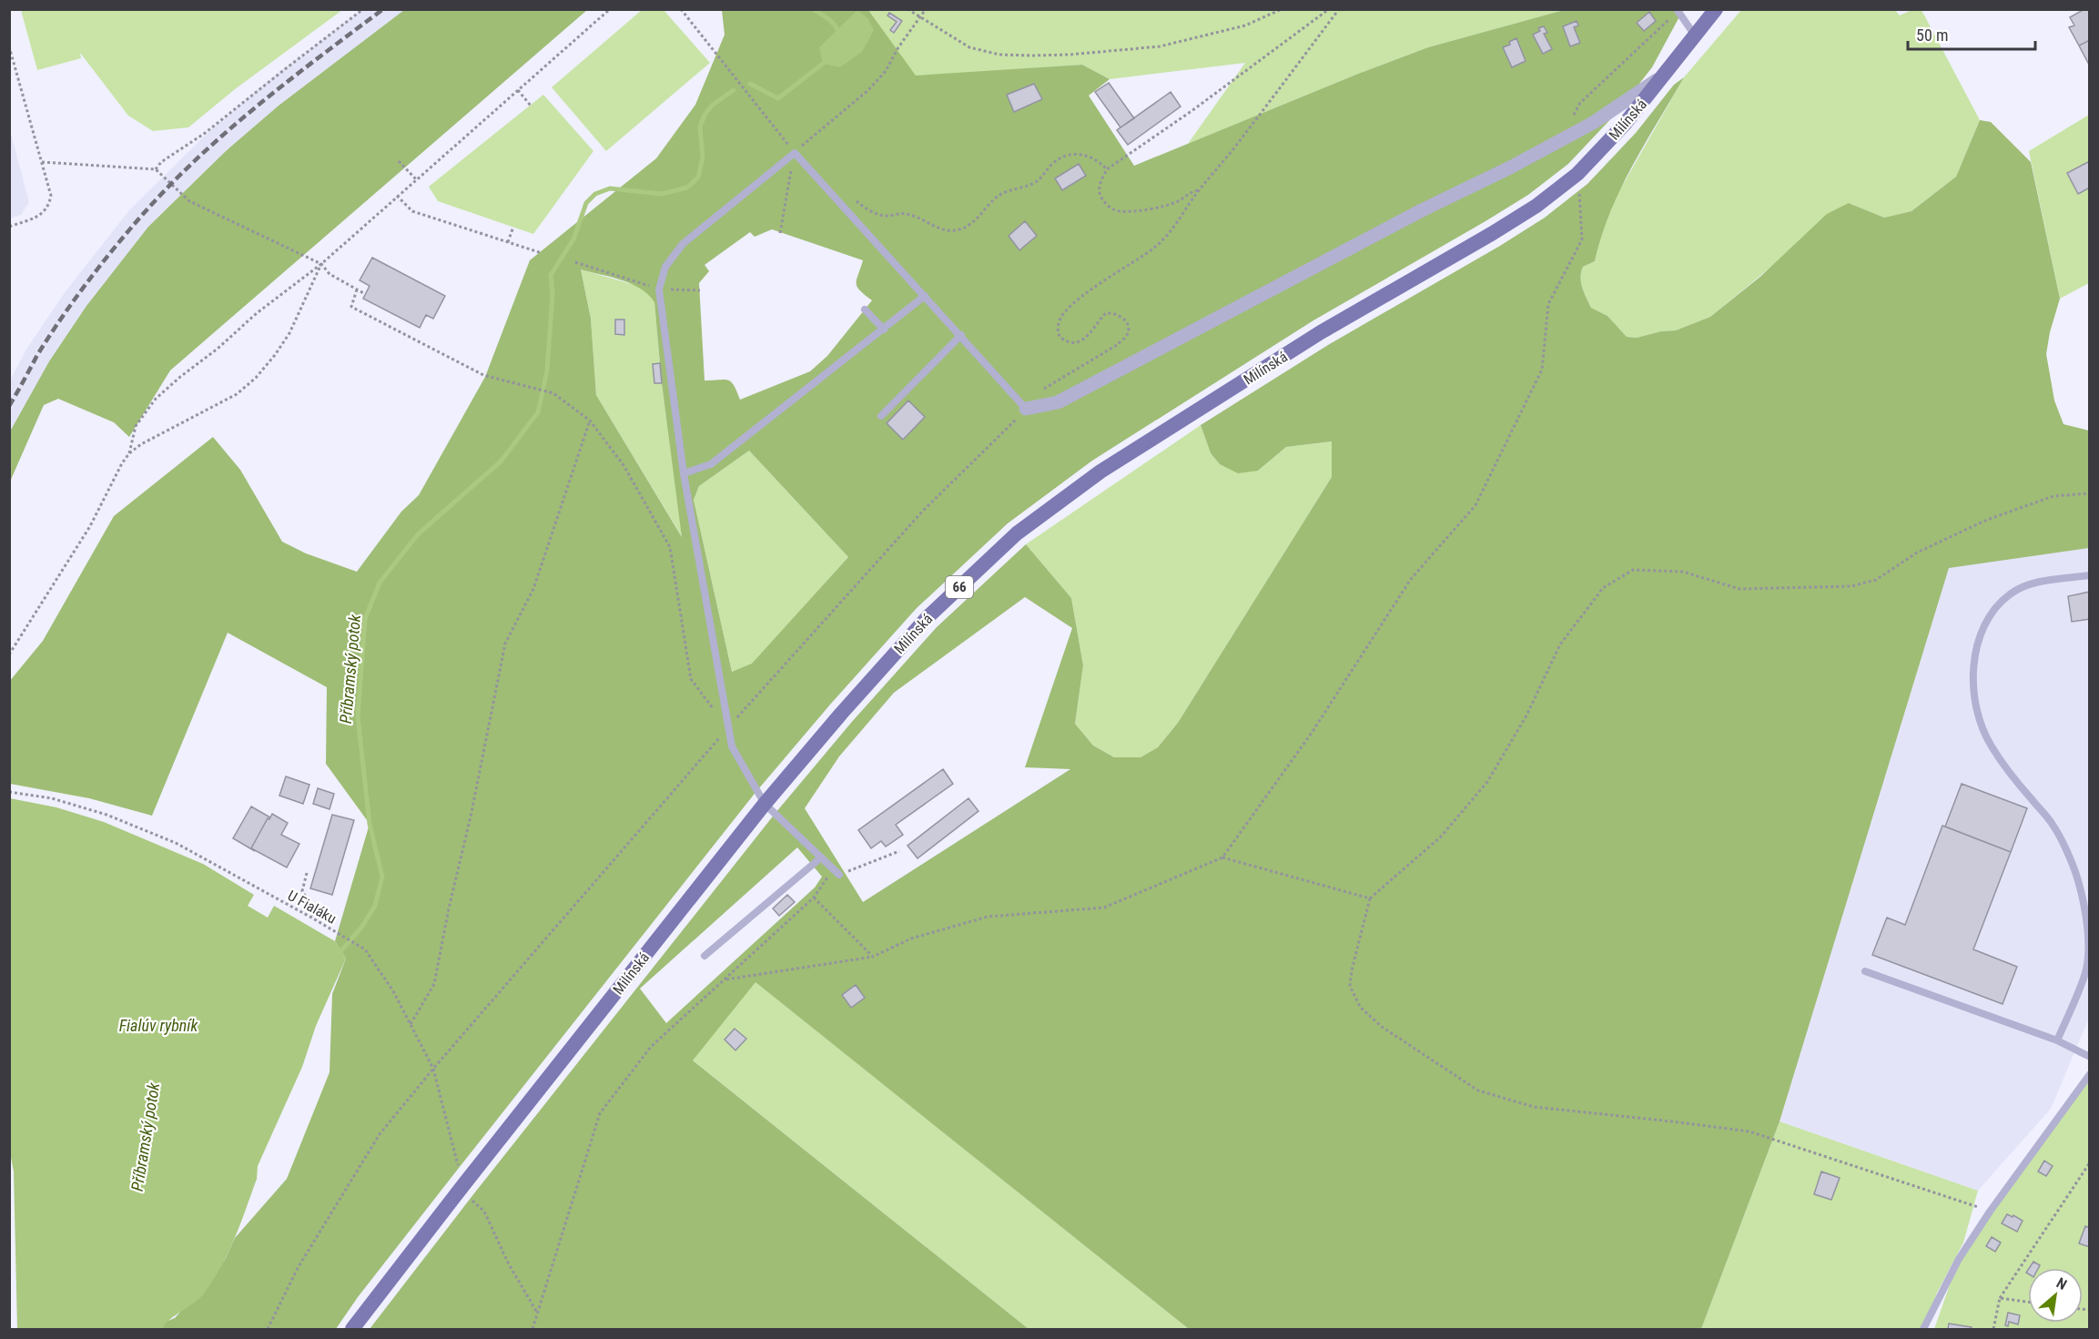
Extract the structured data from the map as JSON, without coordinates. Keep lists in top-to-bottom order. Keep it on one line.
{"streets":{"main road":["Milínská","66"],"path":["U Fialáku"]},"crossings":[["Milínská","U Fialáku"]],"water":["Příbramský potok","Fialúv rybník"],"scale_bar":"50 m","north":"top right"}
